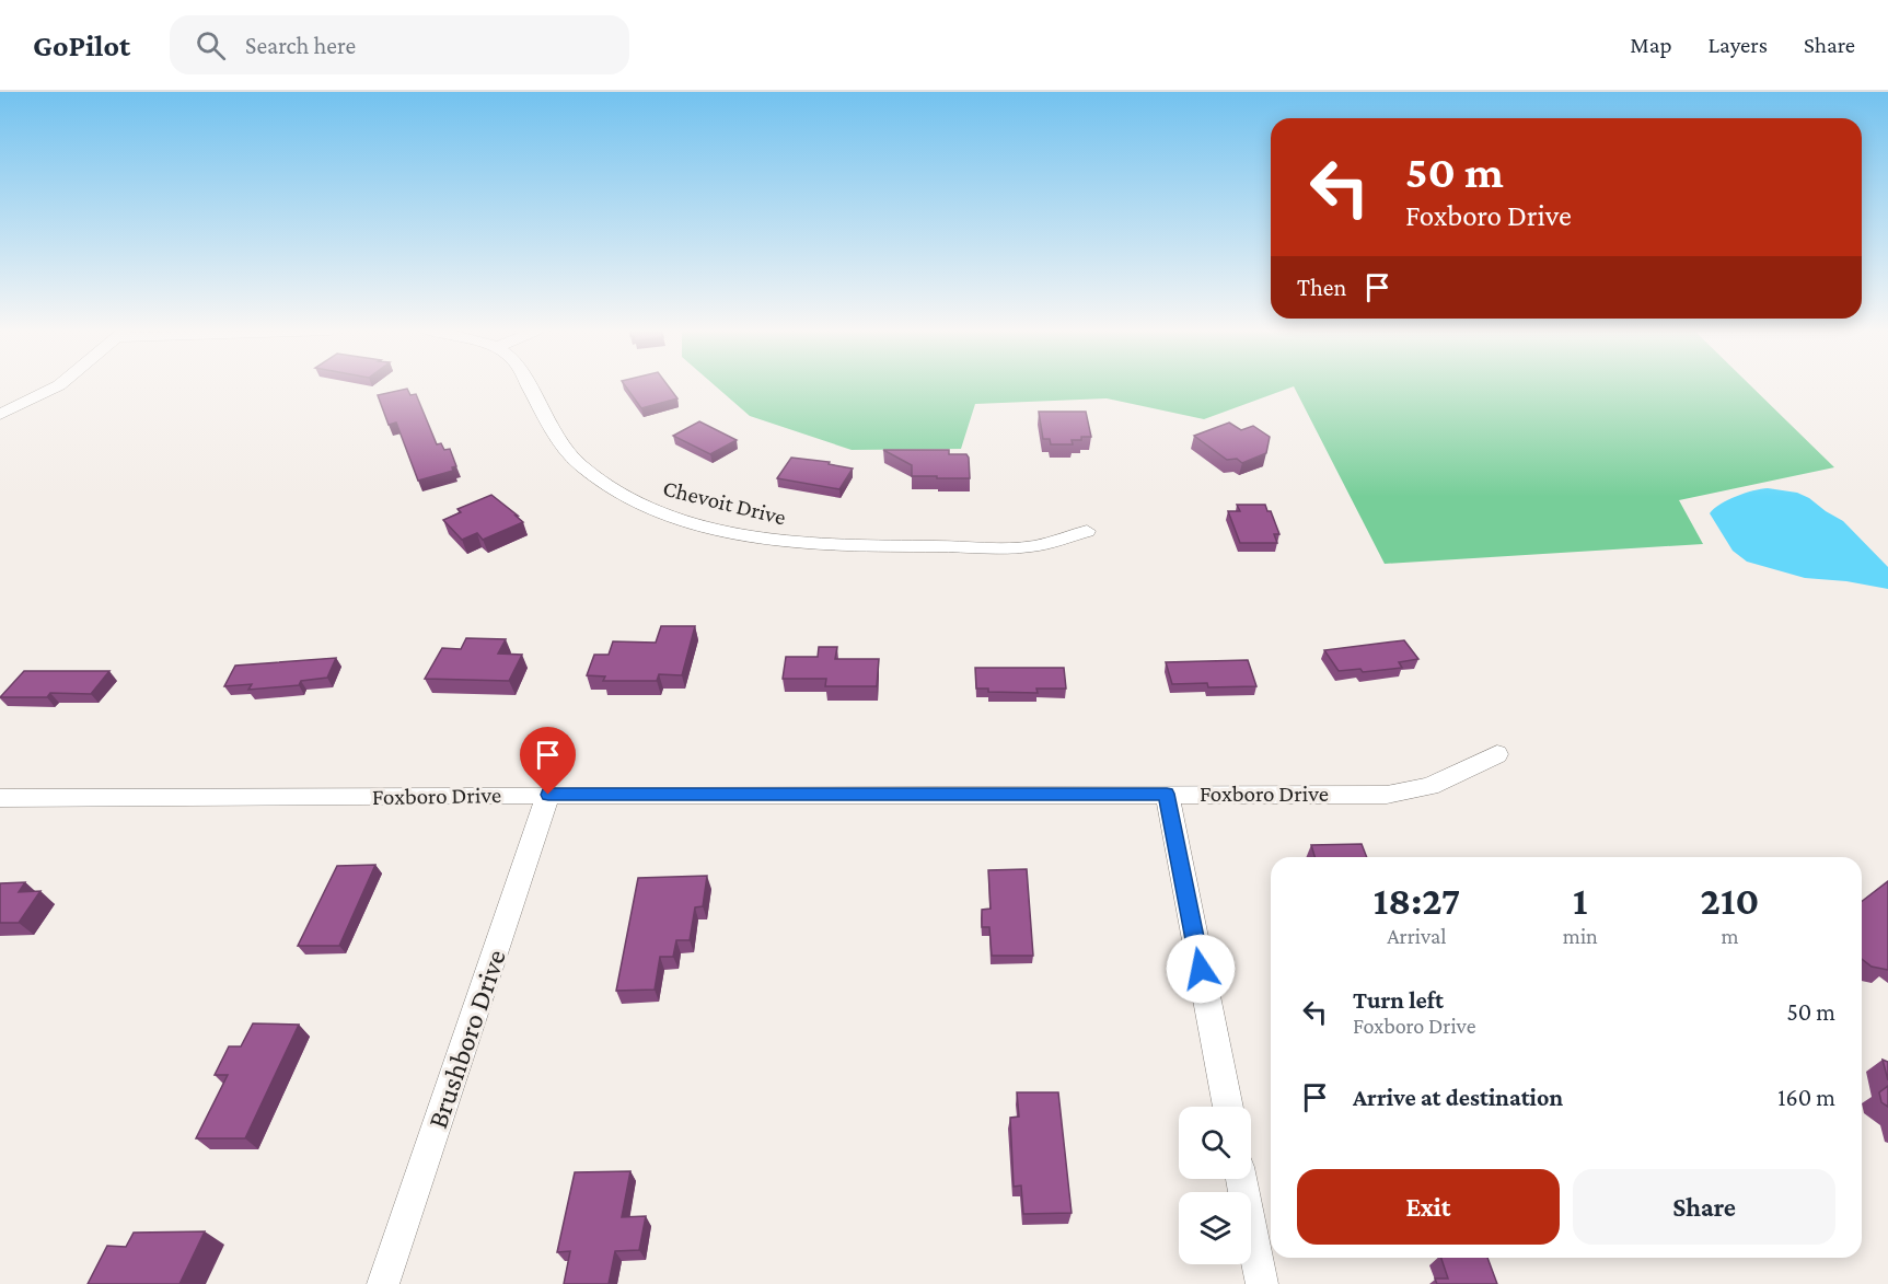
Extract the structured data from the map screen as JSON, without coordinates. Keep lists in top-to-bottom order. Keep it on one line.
{"streets":{"street":["Chevoit Drive","Foxboro Drive","Brushboro Drive"]},"crossings":[["Foxboro Drive","Brushboro Drive"]],"page":{"header":"GoPilot","search":"Search here","nav":["Map","Layers","Share"],"turn":["50 m","Foxboro Drive"],"then":"Then","eta":["18:27","Arrival","1","min","210","m"],"list":[{"name":"Turn left","note":"Foxboro Drive","value":"50 m"},{"name":"Arrive at destination","value":"160 m"}],"buttons":["Exit","Share"]}}
